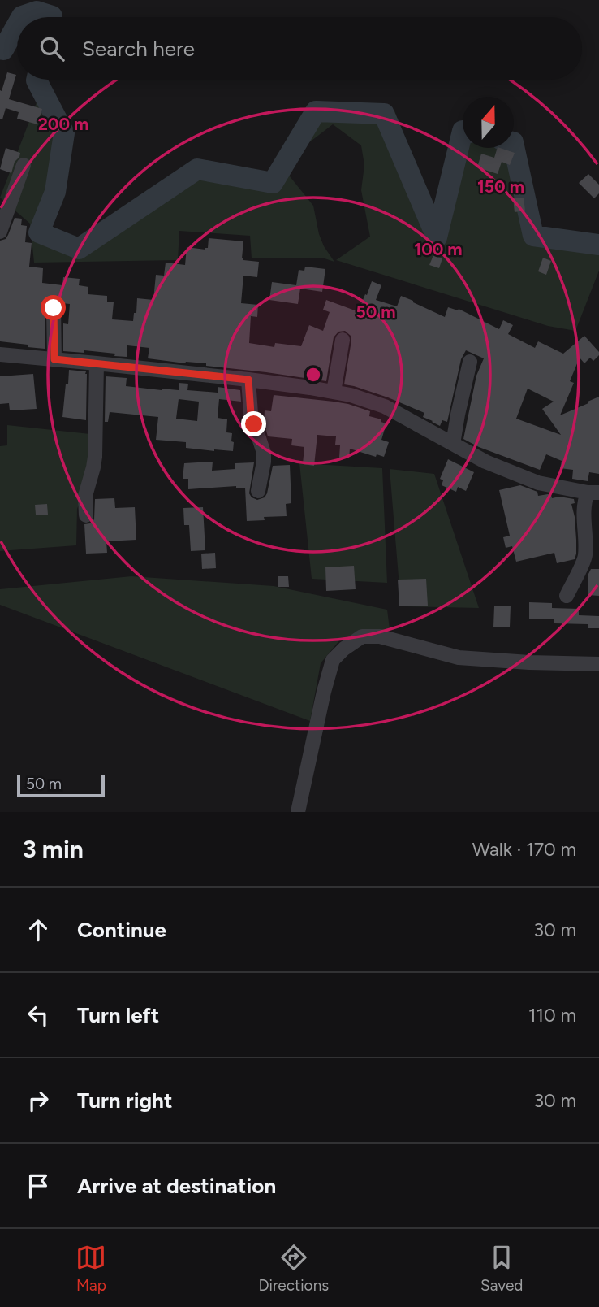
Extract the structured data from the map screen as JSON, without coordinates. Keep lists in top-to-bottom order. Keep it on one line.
{"scale_bar":"50 m","north":"top","page":{"search":"Search here","scale":"50 m","heading":["3 min","Walk · 170 m"],"list":[["Continue","30 m"],["Turn left","110 m"],["Turn right","30 m"],"Arrive at destination"],"nav":["Map","Directions","Saved"]},"rings":["200 m","150 m","100 m","50 m"]}
